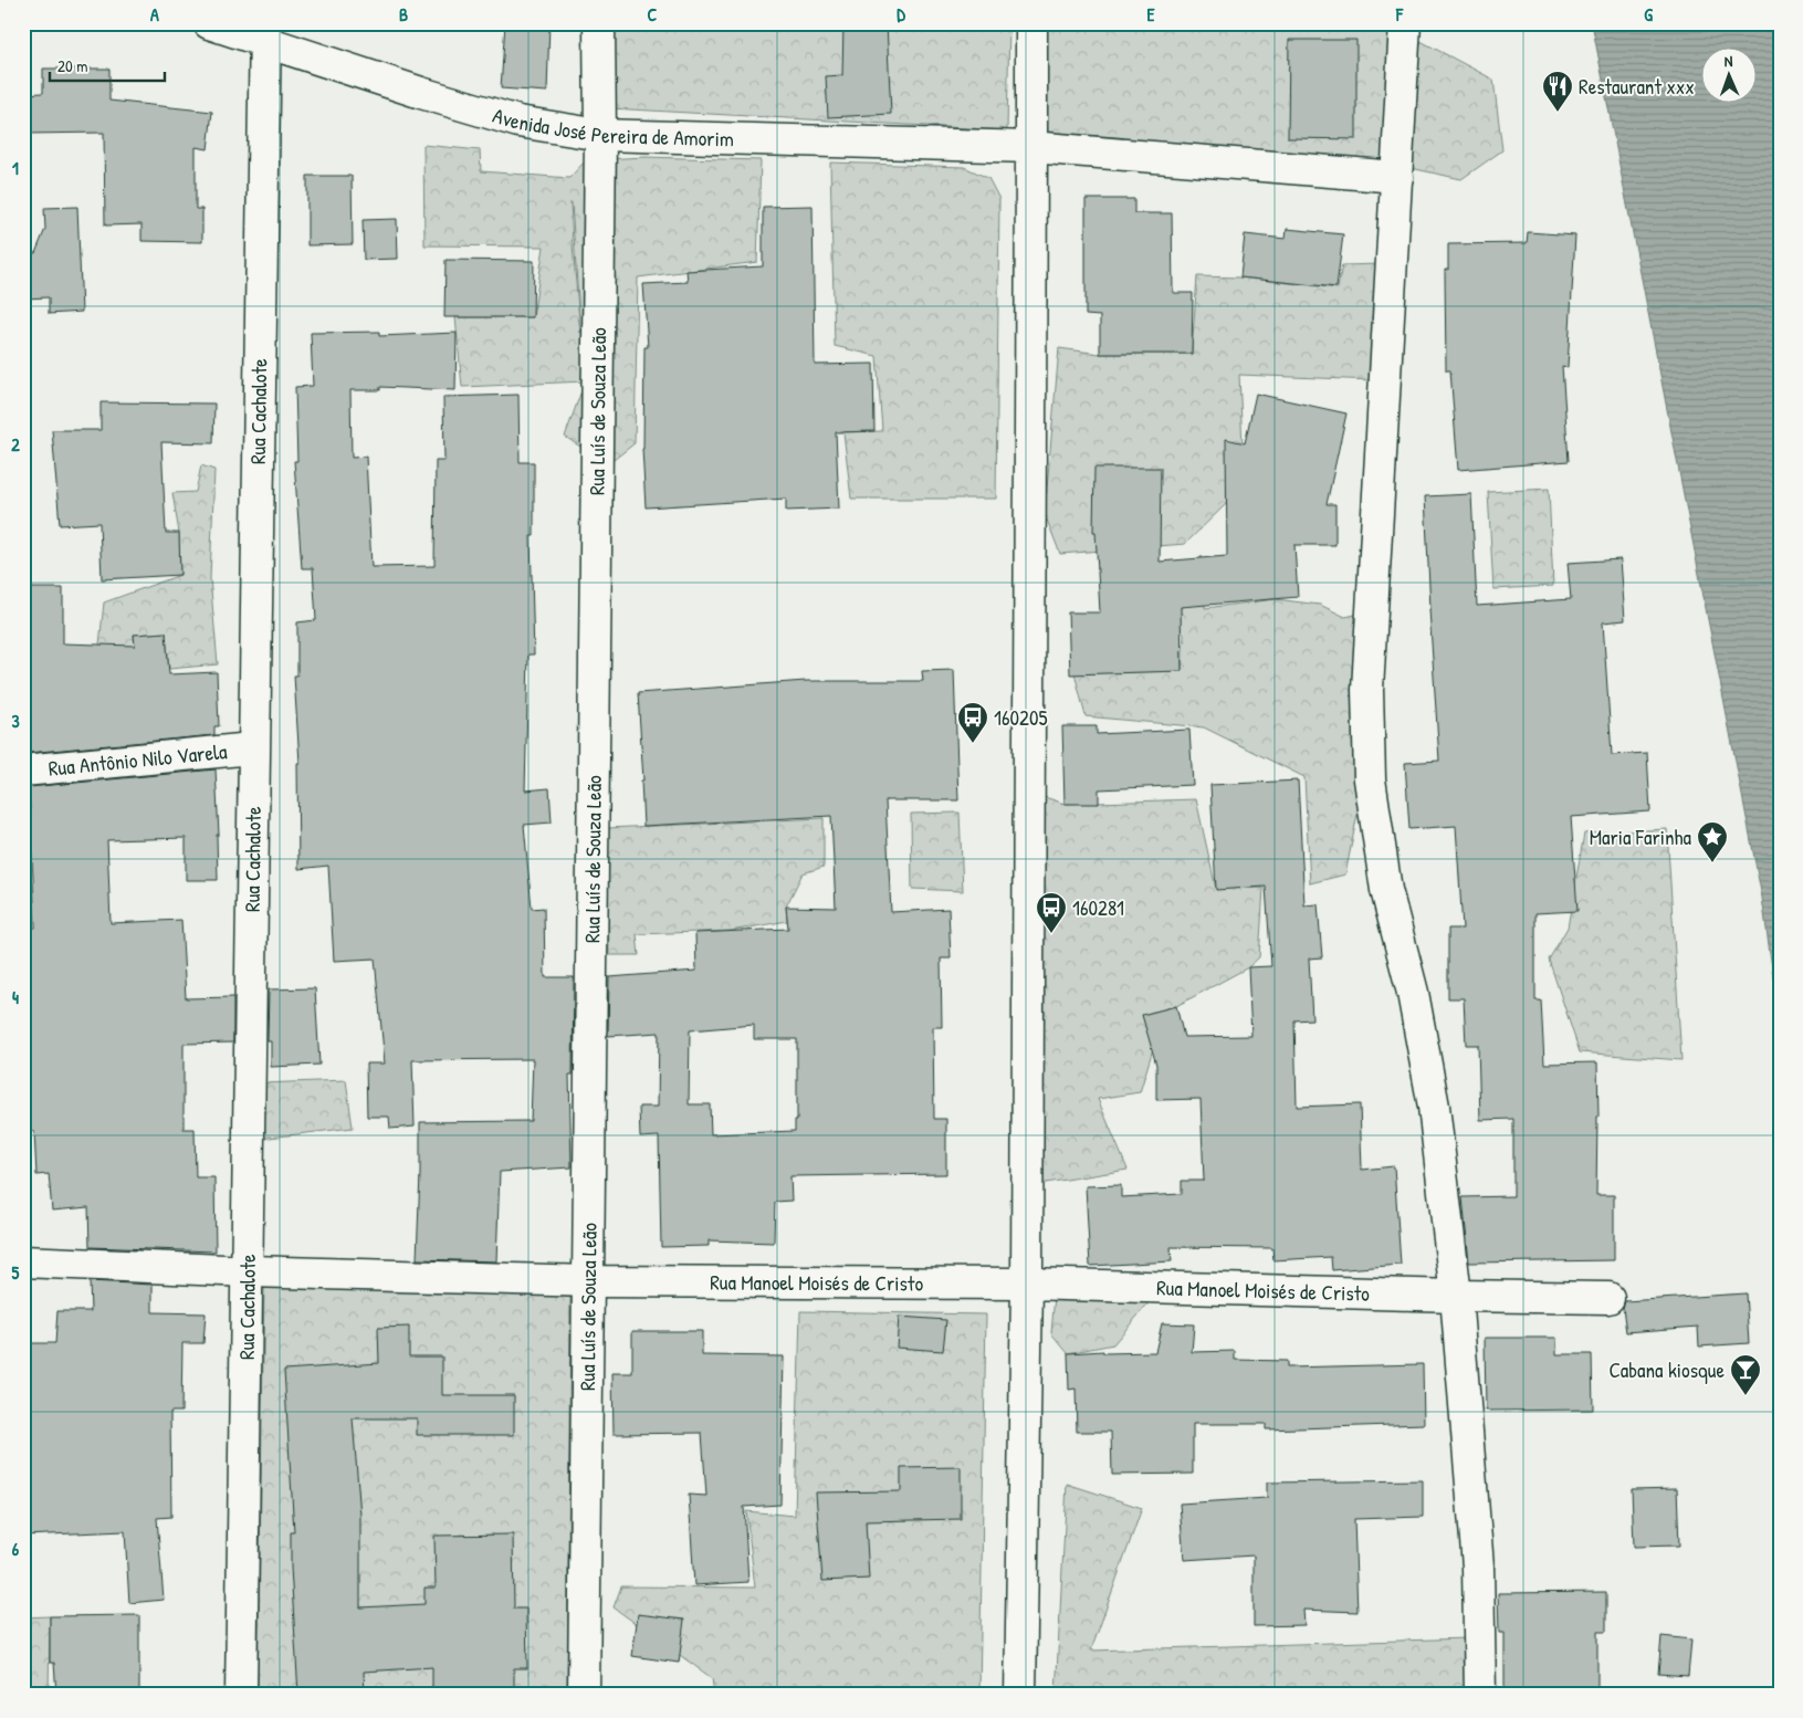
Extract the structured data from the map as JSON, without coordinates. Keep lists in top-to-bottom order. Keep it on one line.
{"streets":{"street":["Avenida José Pereira de Amorim","Rua Cachalote","Rua Luís de Souza Leão","Rua Antônio Nilo Varela","Rua Manoel Moisés de Cristo"]},"crossings":[["Avenida José Pereira de Amorim","Rua Cachalote"],["Avenida José Pereira de Amorim","Rua Luís de Souza Leão"],["Rua Cachalote","Rua Antônio Nilo Varela"],["Rua Cachalote","Rua Manoel Moisés de Cristo"],["Rua Luís de Souza Leão","Rua Manoel Moisés de Cristo"]],"places":{"restaurant":["Restaurant xxx"],"bus stop":["160205","160281"],"place":["Maria Farinha"],"bar":["Cabana kiosque"]},"scale_bar":"20 m","north":"top","grid":{"columns":["A","B","C","D","E","F","G"],"rows":["1","2","3","4","5","6"]}}
